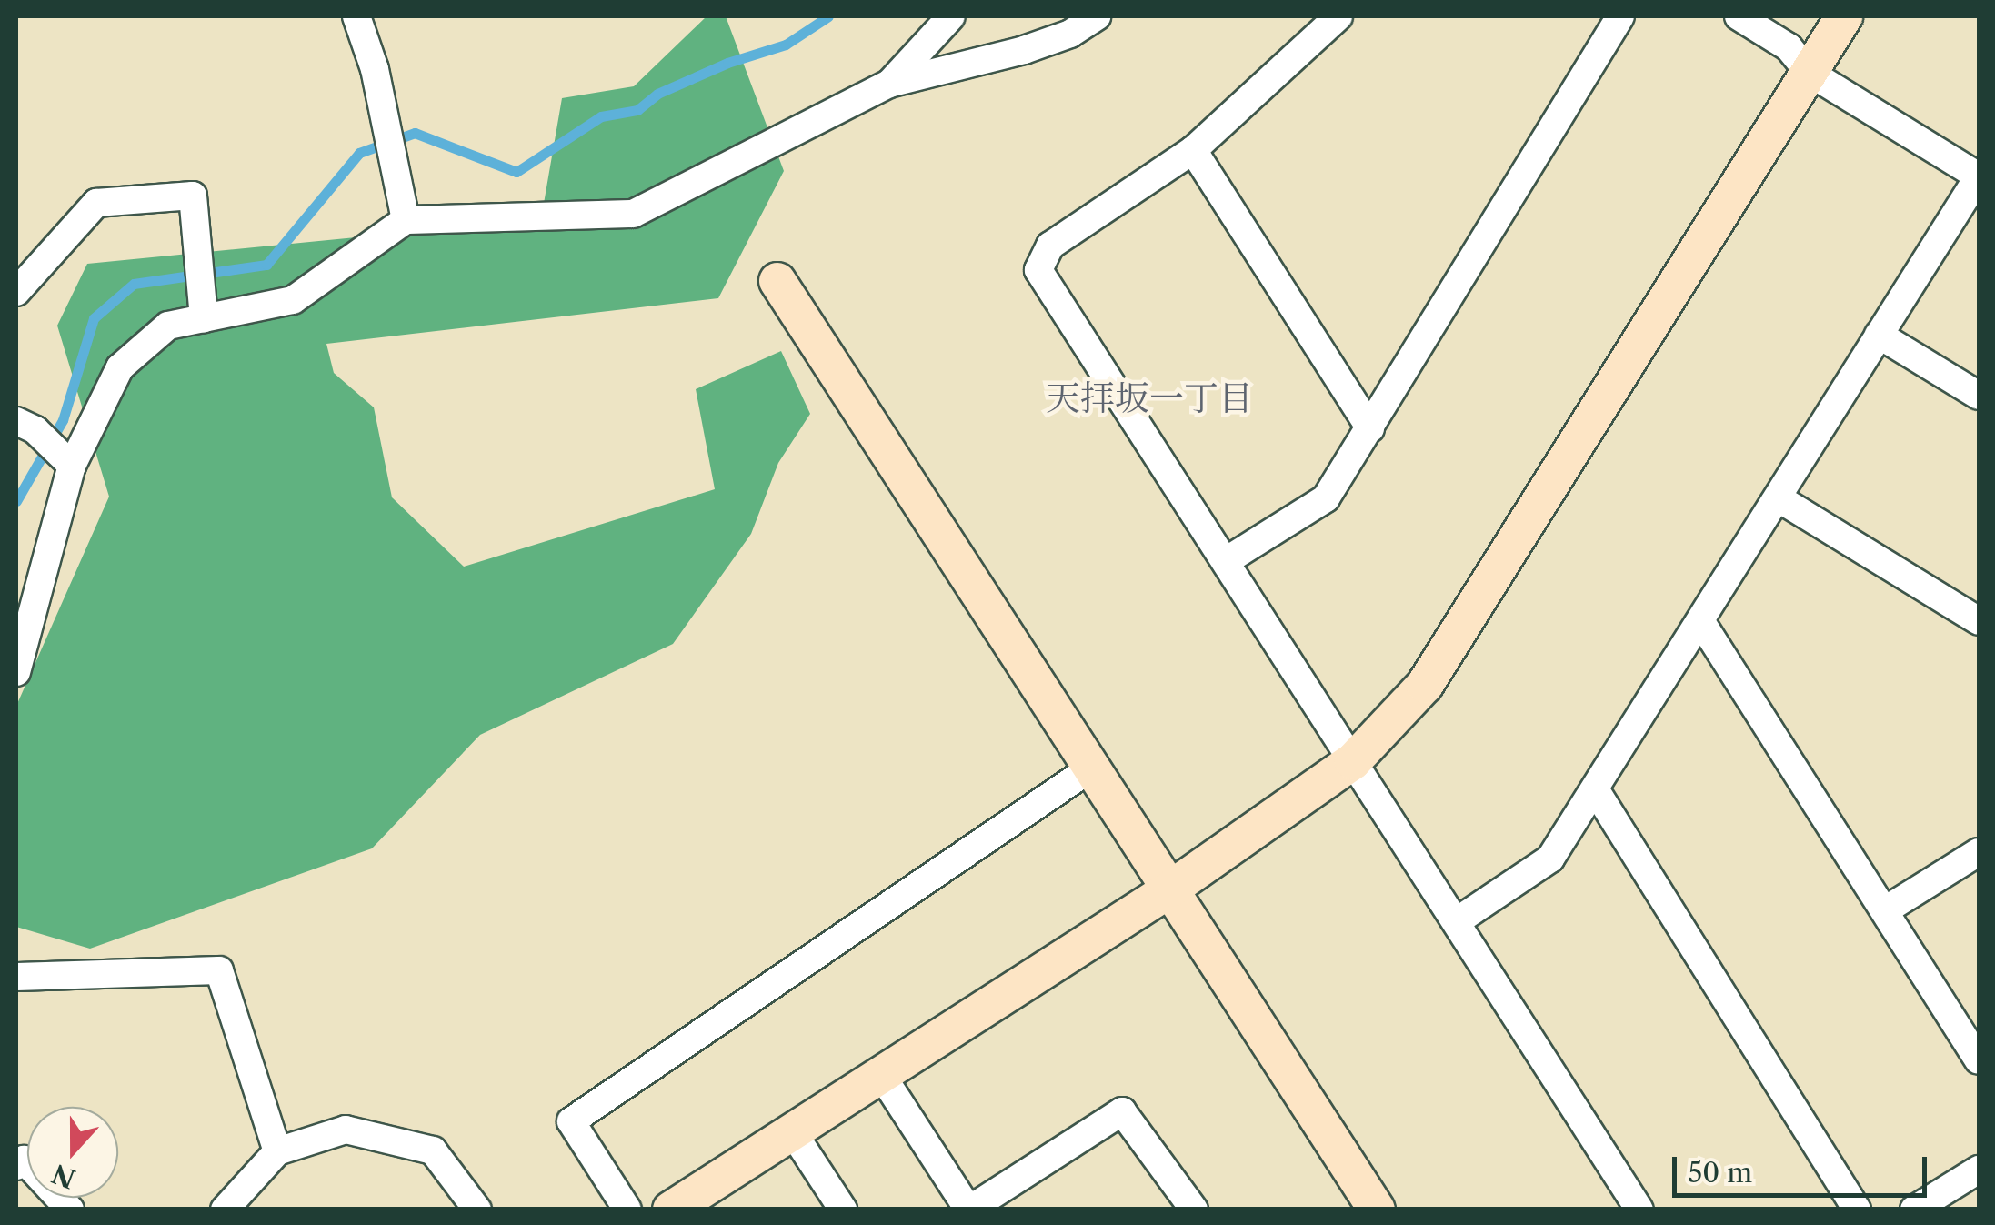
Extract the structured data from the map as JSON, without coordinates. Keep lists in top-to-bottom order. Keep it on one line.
{"districts":["天拝坂一丁目"],"scale_bar":"50 m","north":"bottom"}
